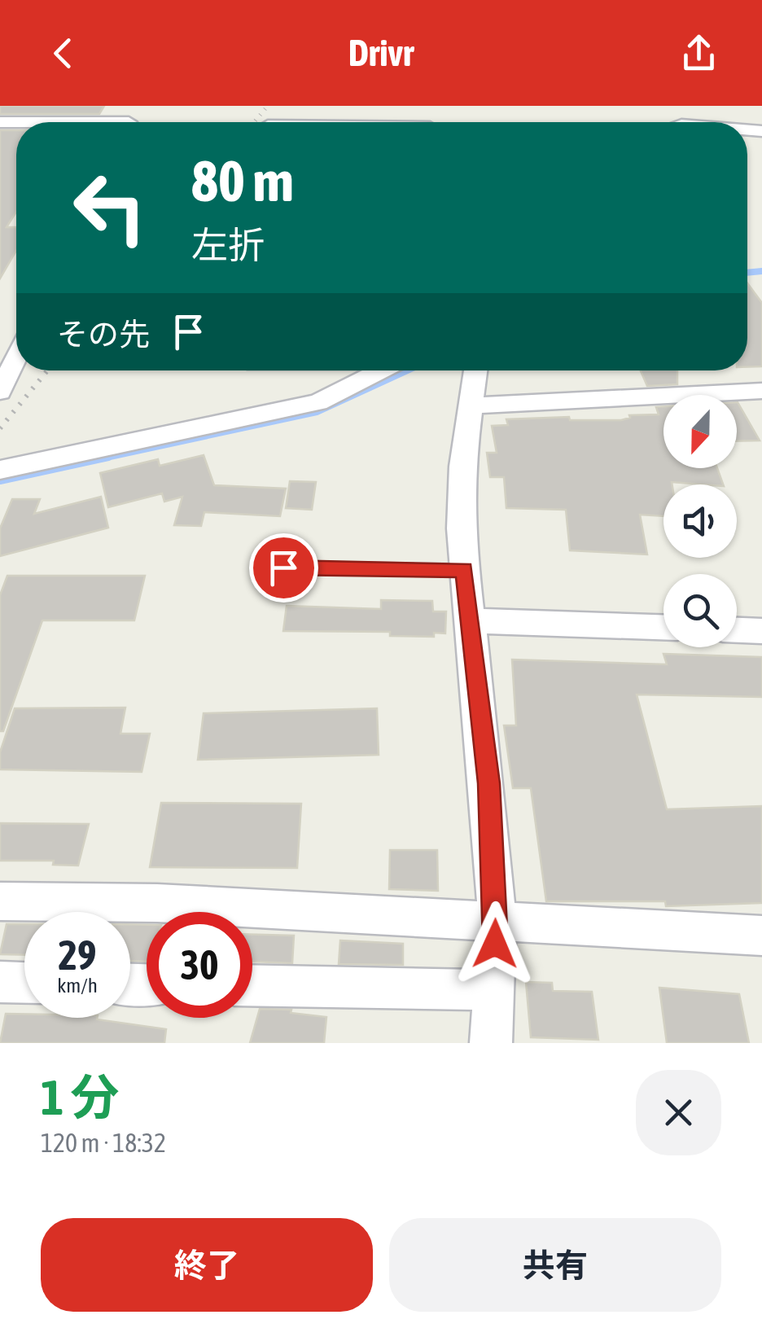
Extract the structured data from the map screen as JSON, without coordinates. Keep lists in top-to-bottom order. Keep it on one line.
{"north":"bottom","page":{"header":"Drivr","turn":["80 m","左折"],"then":"その先","speed":"29 km/h","limit":"30","heading":["1 分","120 m · 18:32"],"buttons":["終了","共有"]}}
